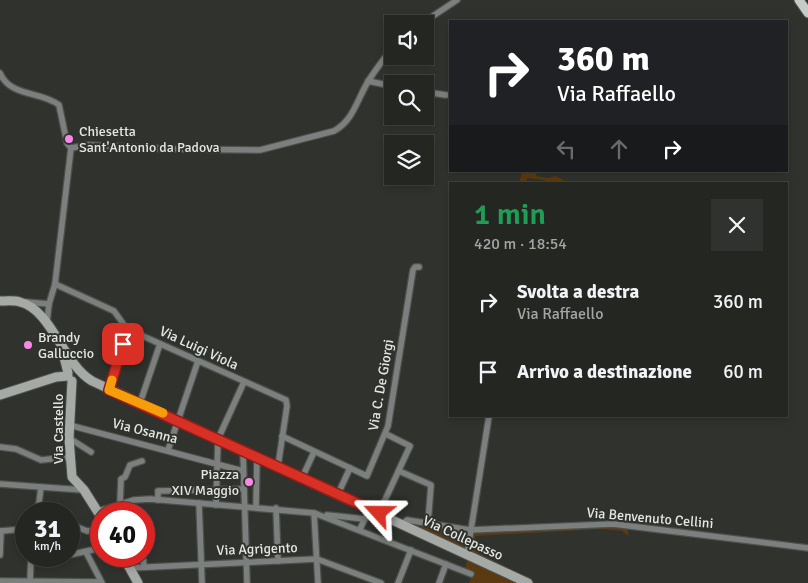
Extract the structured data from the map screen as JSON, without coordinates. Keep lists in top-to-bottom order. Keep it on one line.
{"streets":{"street":["Via Luigi Viola","Via C. De Giorgi","Via Castello","Via Osanna","Via Benvenuto Cellini","Via Collepasso","Via Agrigento"]},"crossings":[["Via Luigi Viola","Via C. De Giorgi"],["Via Castello","Via Osanna"],["Via Castello","Via Collepasso"],["Via Benvenuto Cellini","Via Collepasso"]],"places":["Chiesetta Sant'Antonio da Padova","Brandy Galluccio","Piazza XIV Maggio"],"page":{"turn":["360 m","Via Raffaello"],"heading":["1 min","420 m · 18:54"],"list":[{"name":"Svolta a destra","note":"Via Raffaello","value":"360 m"},{"name":"Arrivo a destinazione","value":"60 m"}],"speed":"31 km/h","limit":"40"}}
